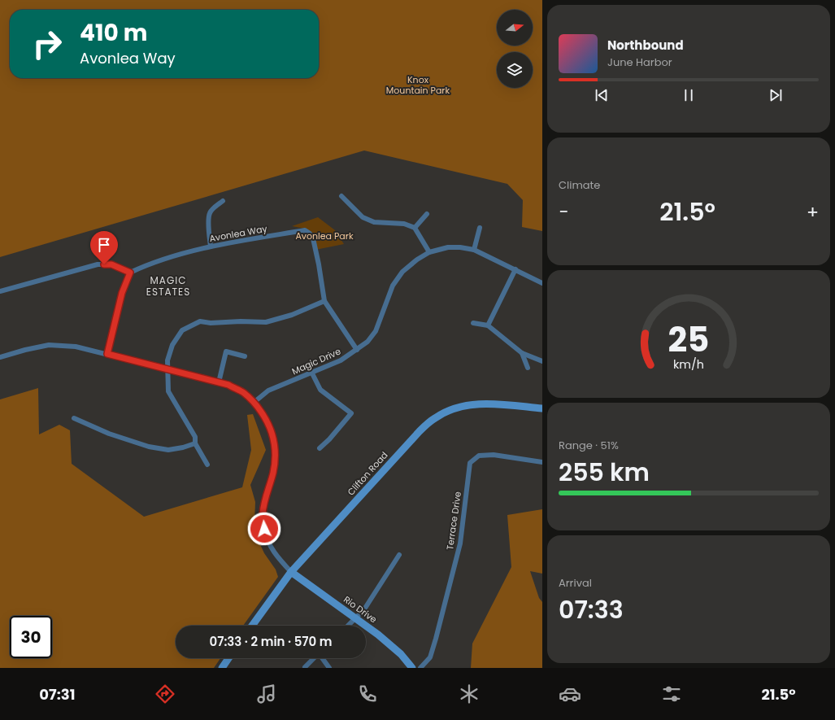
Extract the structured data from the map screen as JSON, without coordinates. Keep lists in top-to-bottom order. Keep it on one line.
{"streets":{"street":["Avonlea Way","Magic Drive","Clifton Road","Terrace Drive","Rio Drive"]},"crossings":[["Avonlea Way","Magic Drive"],["Clifton Road","Rio Drive"]],"districts":["MAGIC ESTATES"],"parks":["Knox Mountain Park","Avonlea Park"],"north":"right","page":{"turn":["410 m","Avonlea Way"],"song":["Northbound","June Harbor"],"tile":["Climate",["Range · 51%","255 km"],["Arrival","07:33"]],"heat":["−","21.5°","+"],"limit":"30","trip":"07:33 · 2 min · 570 m","tabs":["07:31","21.5°"],"gauge":["25","km/h"]}}
